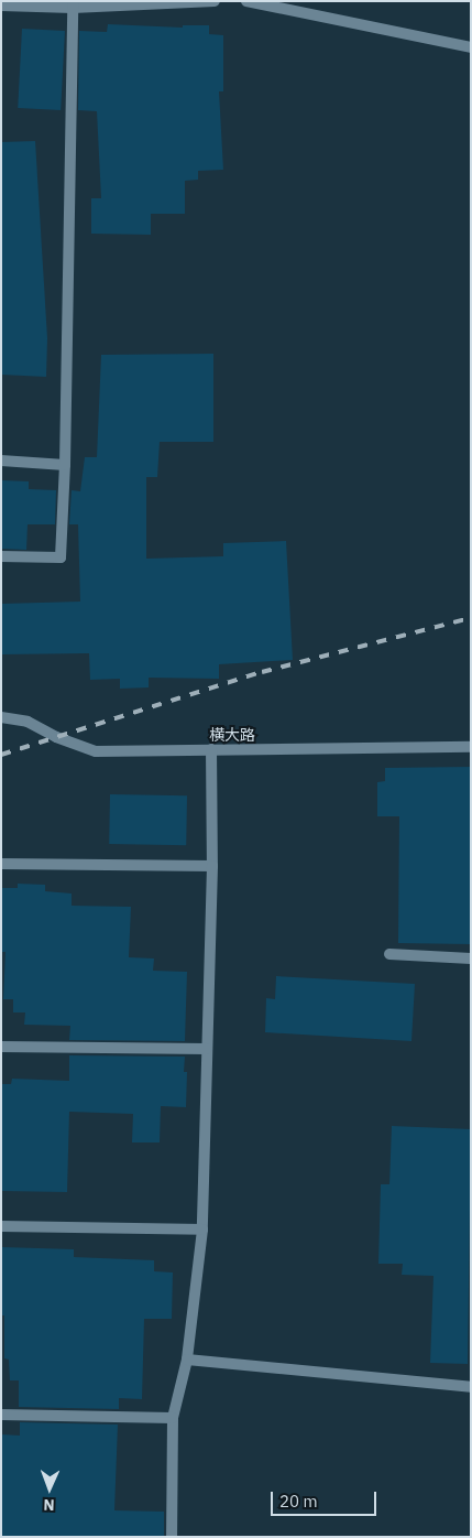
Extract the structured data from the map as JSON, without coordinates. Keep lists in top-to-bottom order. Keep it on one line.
{"streets":{"street":["横大路"]},"scale_bar":"20 m","north":"bottom"}
